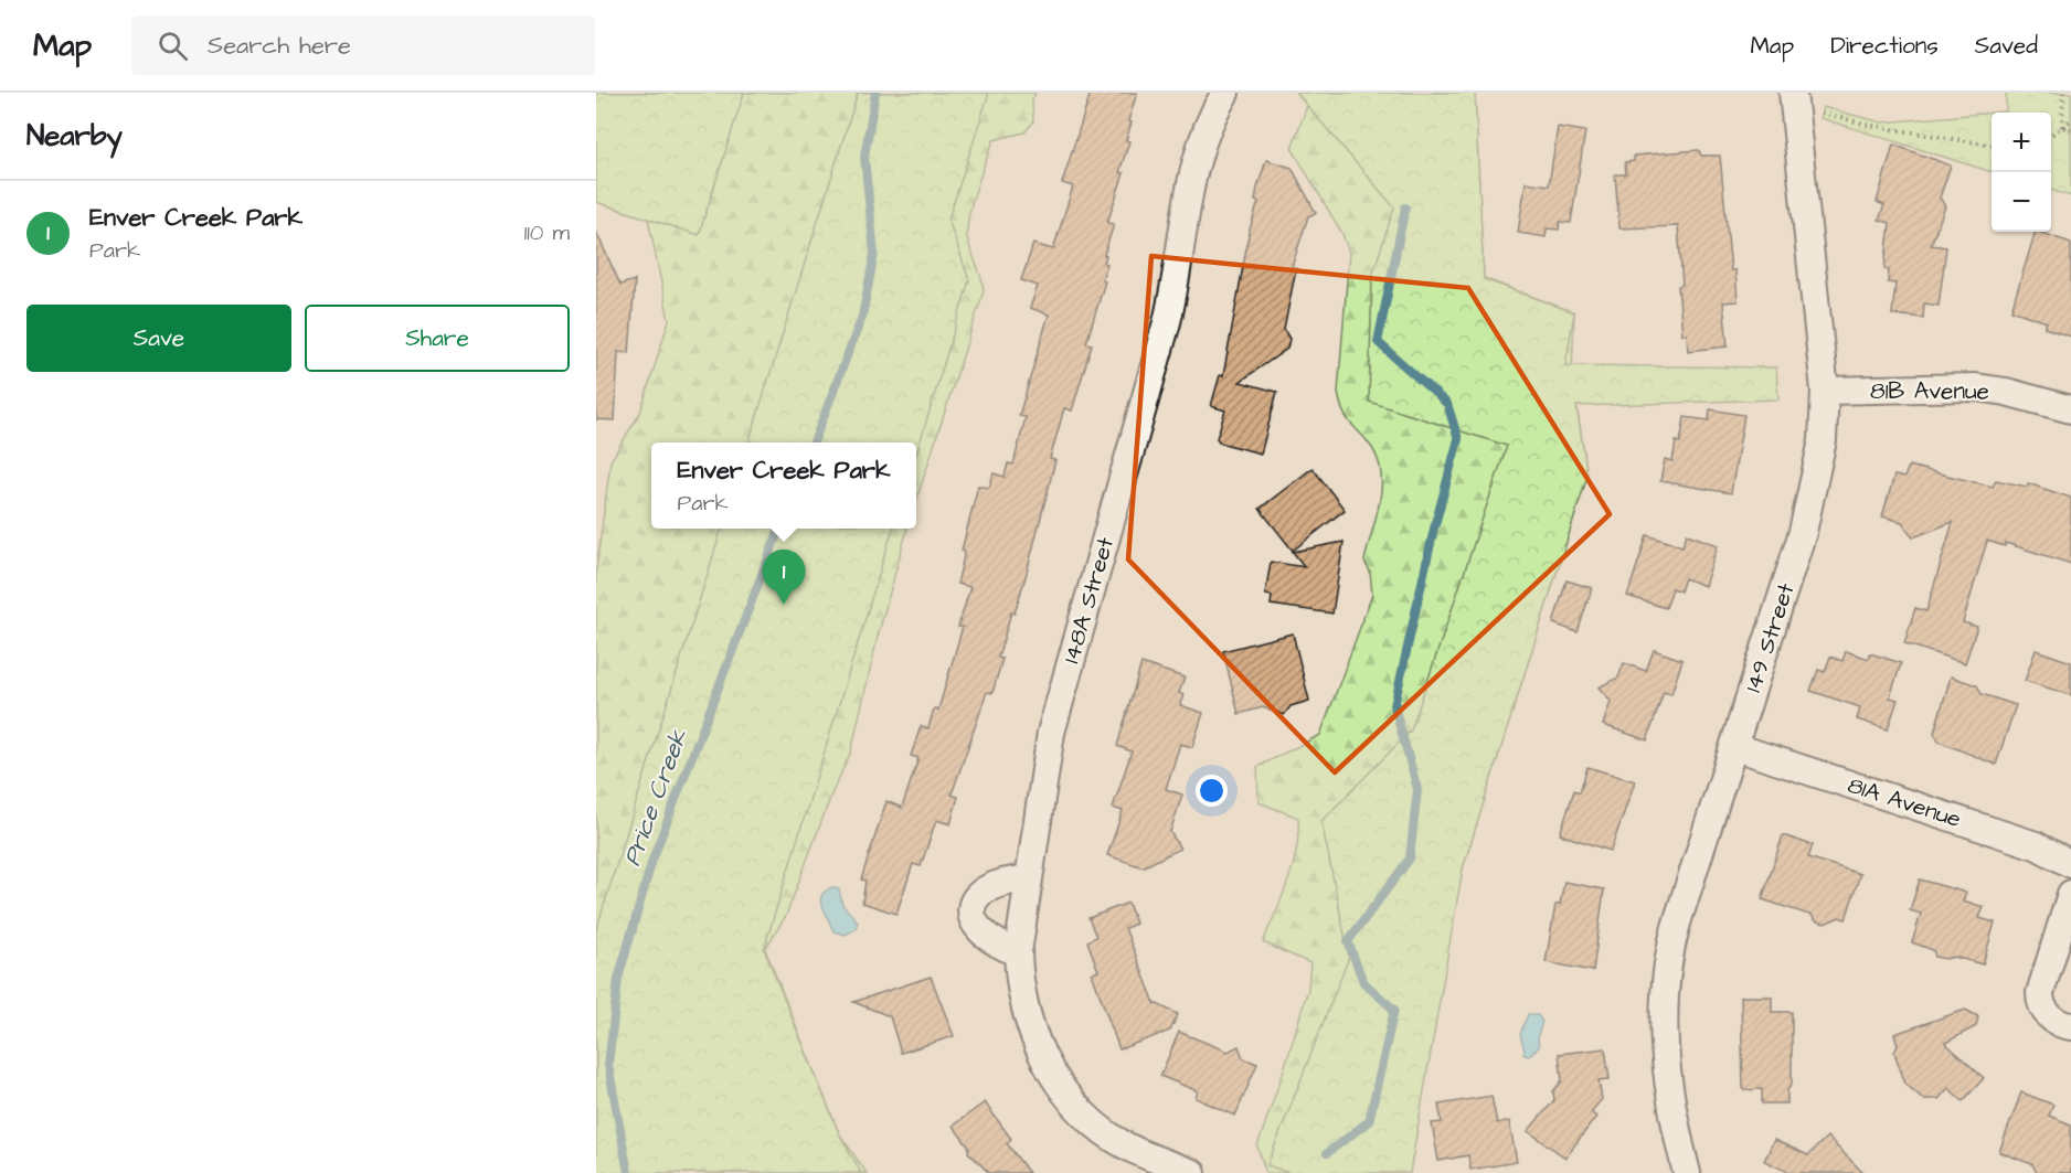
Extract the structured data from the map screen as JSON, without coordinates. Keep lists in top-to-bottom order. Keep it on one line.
{"streets":{"street":["81B Avenue","148A Street","149 Street","81A Avenue"]},"crossings":[["81B Avenue","149 Street"],["149 Street","81A Avenue"]],"water":["Price Creek"],"page":{"header":"Map","search":"Search here","nav":["Map","Directions","Saved"],"heading":"Nearby","map_buttons":["+","−"],"list":[{"mark":"1","name":"Enver Creek Park","note":"Park","value":"110 m"}],"buttons":["Save","Share"],"popup":["Enver Creek Park","Park"],"pins":"1"}}
